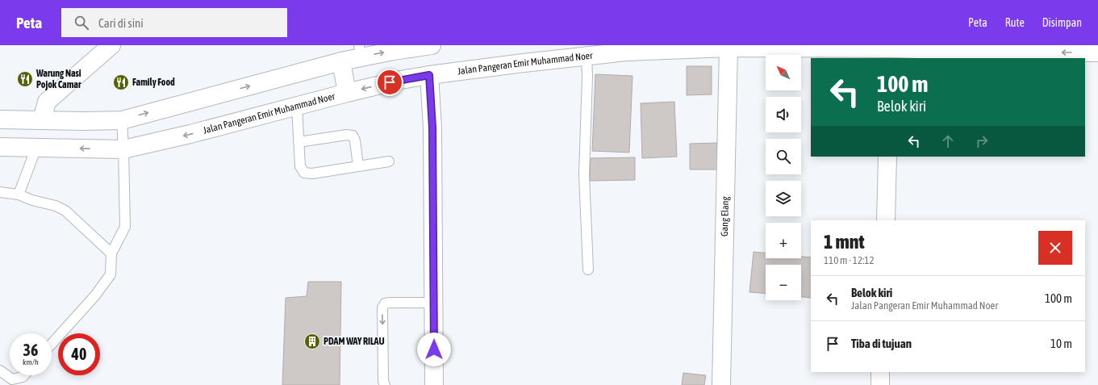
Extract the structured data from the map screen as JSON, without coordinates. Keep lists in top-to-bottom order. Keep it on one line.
{"streets":{"main road":["Jalan Pangeran Emir Muhammad Noer","Gang Elang"]},"crossings":[["Jalan Pangeran Emir Muhammad Noer","Gang Elang"]],"places":{"restaurant":["Warung Nasi Pojok Camar","Family Food"],"building":["PDAM WAY RILAU"]},"north":"top left","page":{"header":"Peta","search":"Cari di sini","nav":["Peta","Rute","Disimpan"],"map_buttons":["+","−"],"turn":["100 m","Belok kiri"],"heading":["1 mnt","110 m · 12:12"],"list":[{"name":"Belok kiri","note":"Jalan Pangeran Emir Muhammad Noer","value":"100 m"},{"name":"Tiba di tujuan","value":"10 m"}],"speed":"36 km/h","limit":"40"}}
